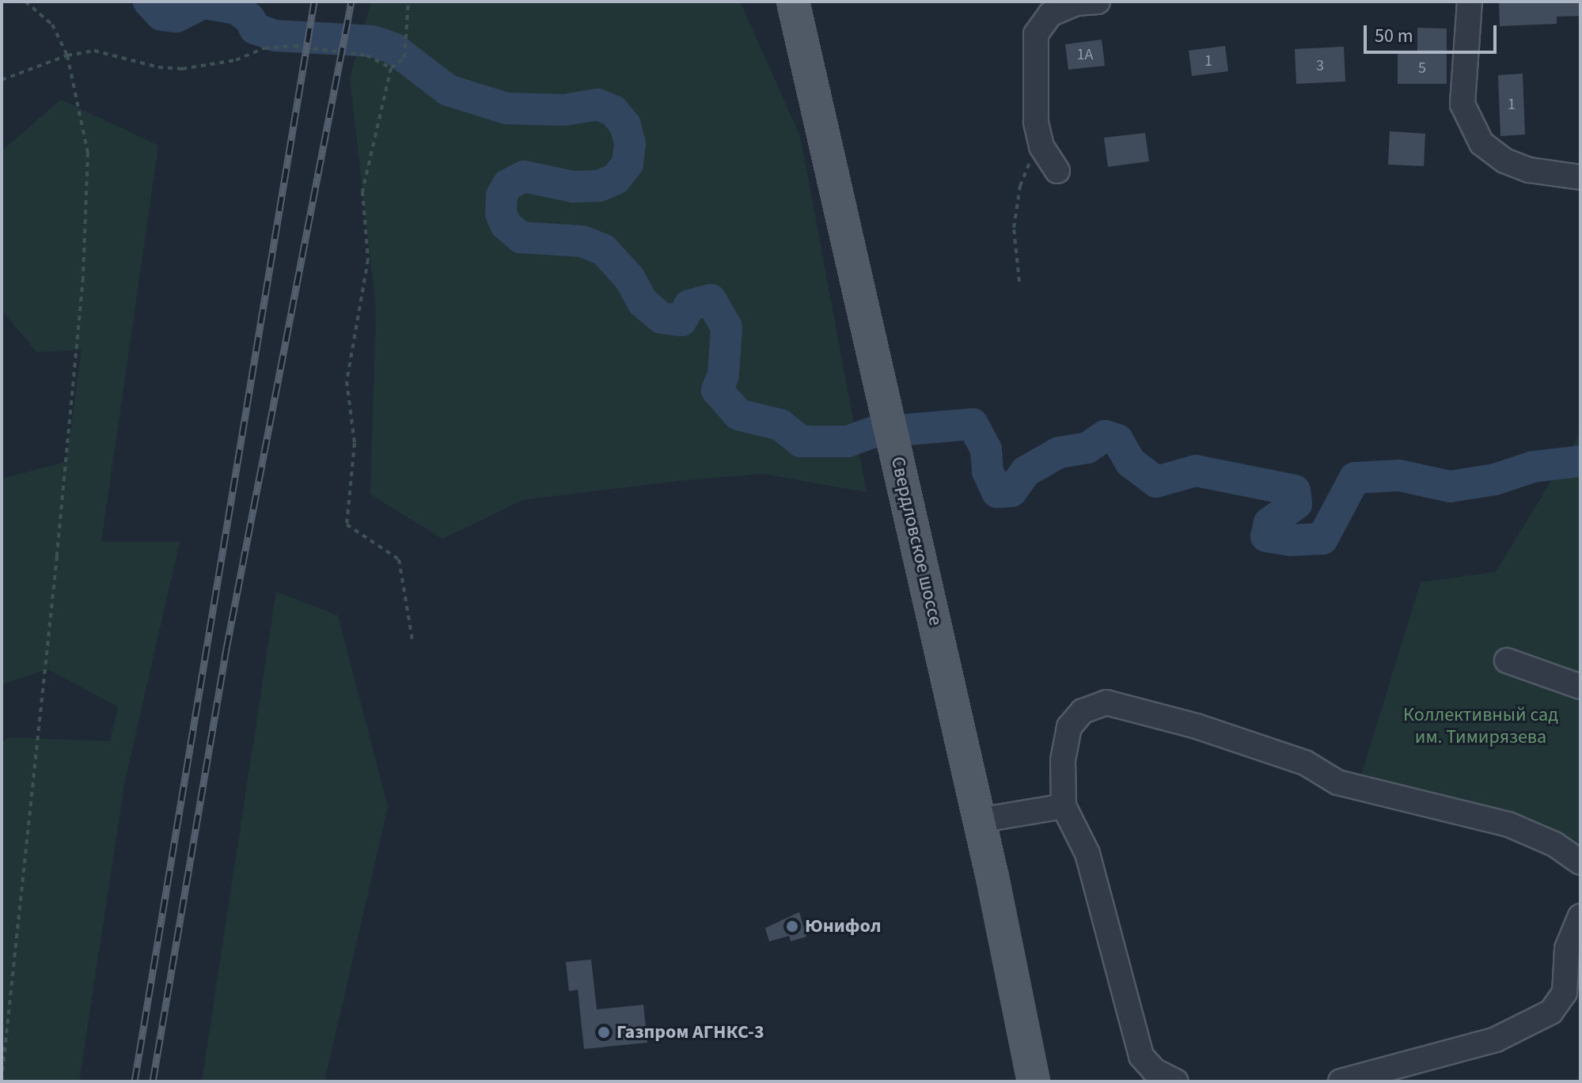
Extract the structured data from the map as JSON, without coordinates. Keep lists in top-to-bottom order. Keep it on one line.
{"streets":{"main road":["Свердловское шоссе"]},"parks":["Коллективный сад им. Тимирязева"],"places":["Юнифол","Газпром АГНКС-3"],"house_numbers":["1А","1","3","5","1"],"scale_bar":"50 m"}
